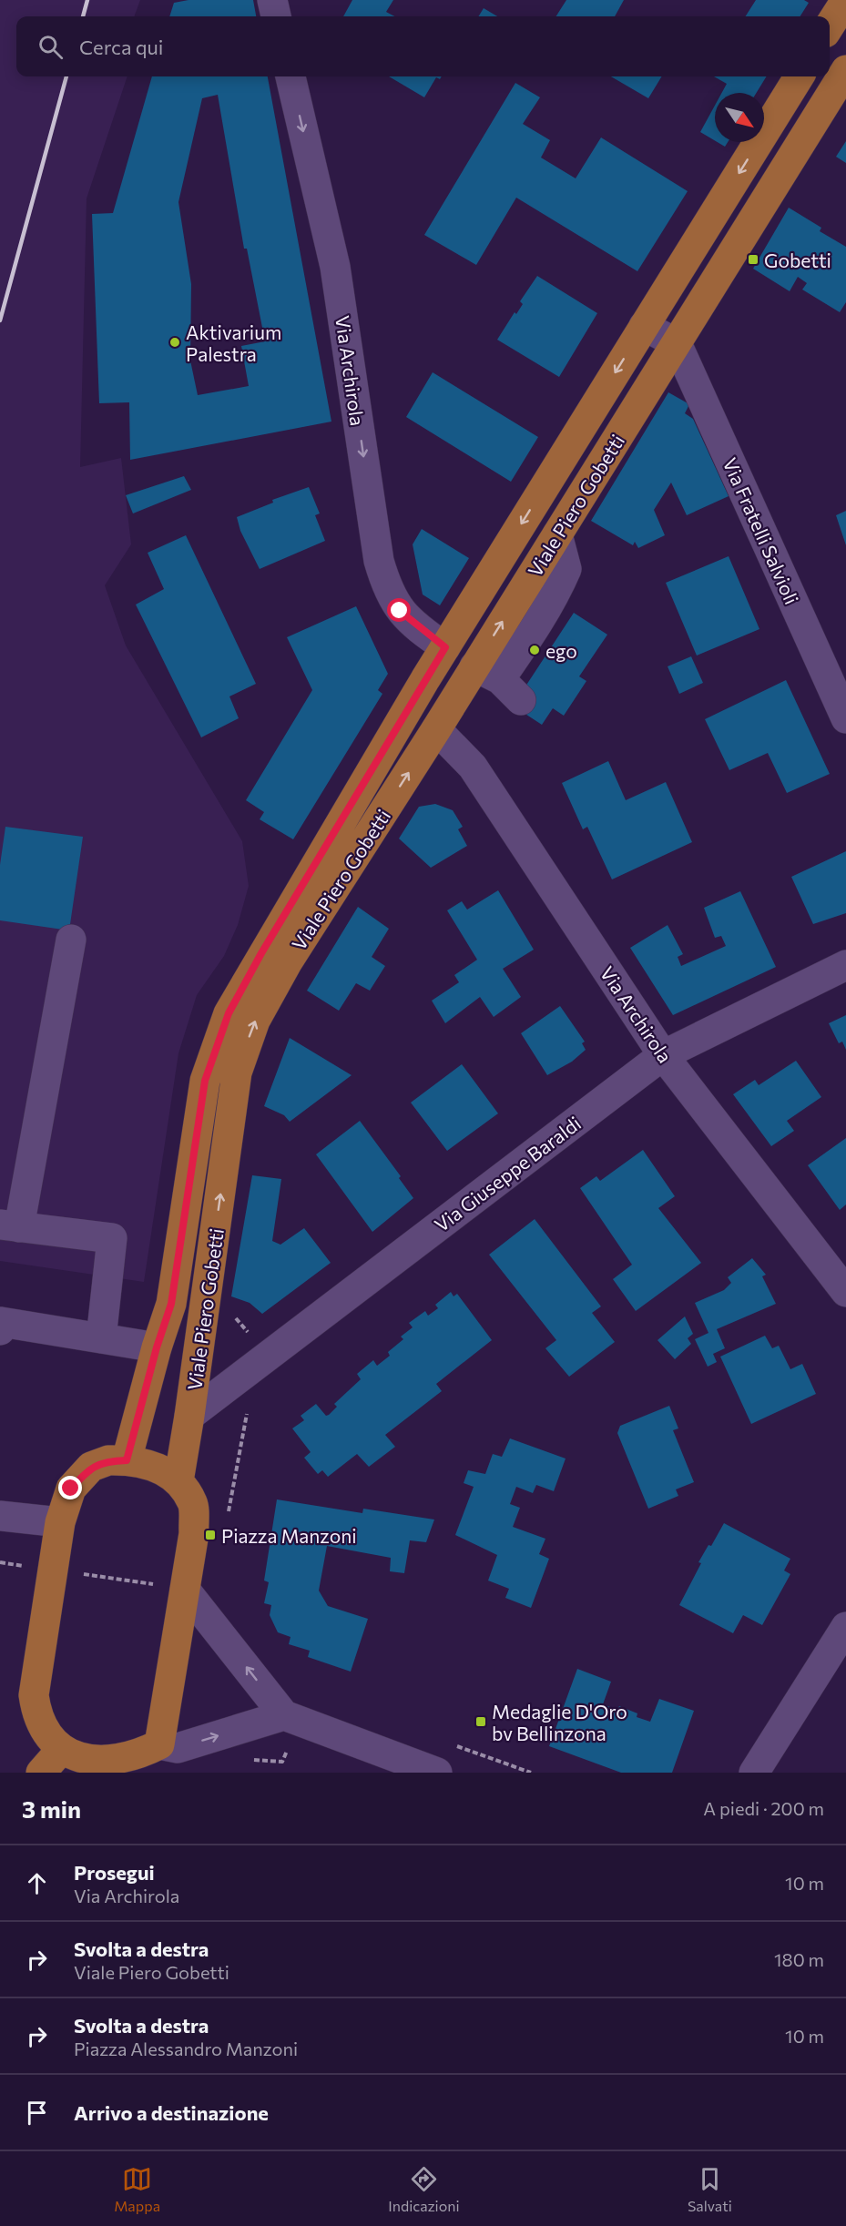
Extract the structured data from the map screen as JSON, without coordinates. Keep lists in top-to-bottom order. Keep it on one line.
{"streets":{"main road":["Viale Piero Gobetti"],"street":["Via Archirola","Via Fratelli Salvioli","Via Giuseppe Baraldi"]},"crossings":[["Via Archirola","Viale Piero Gobetti"],["Via Archirola","Via Giuseppe Baraldi"],["Viale Piero Gobetti","Via Fratelli Salvioli"],["Viale Piero Gobetti","Via Giuseppe Baraldi"]],"one_way":["Via Archirola"],"places":{"transit":["Gobetti","Piazza Manzoni","Medaglie D'Oro bv Bellinzona"],"other":["Aktivarium Palestra","ego"]},"north":"bottom right","page":{"search":"Cerca qui","heading":["3 min","A piedi · 200 m"],"list":[["Prosegui","Via Archirola","10 m"],["Svolta a destra","Viale Piero Gobetti","180 m"],["Svolta a destra","Piazza Alessandro Manzoni","10 m"],"Arrivo a destinazione"],"nav":["Mappa","Indicazioni","Salvati"]}}
